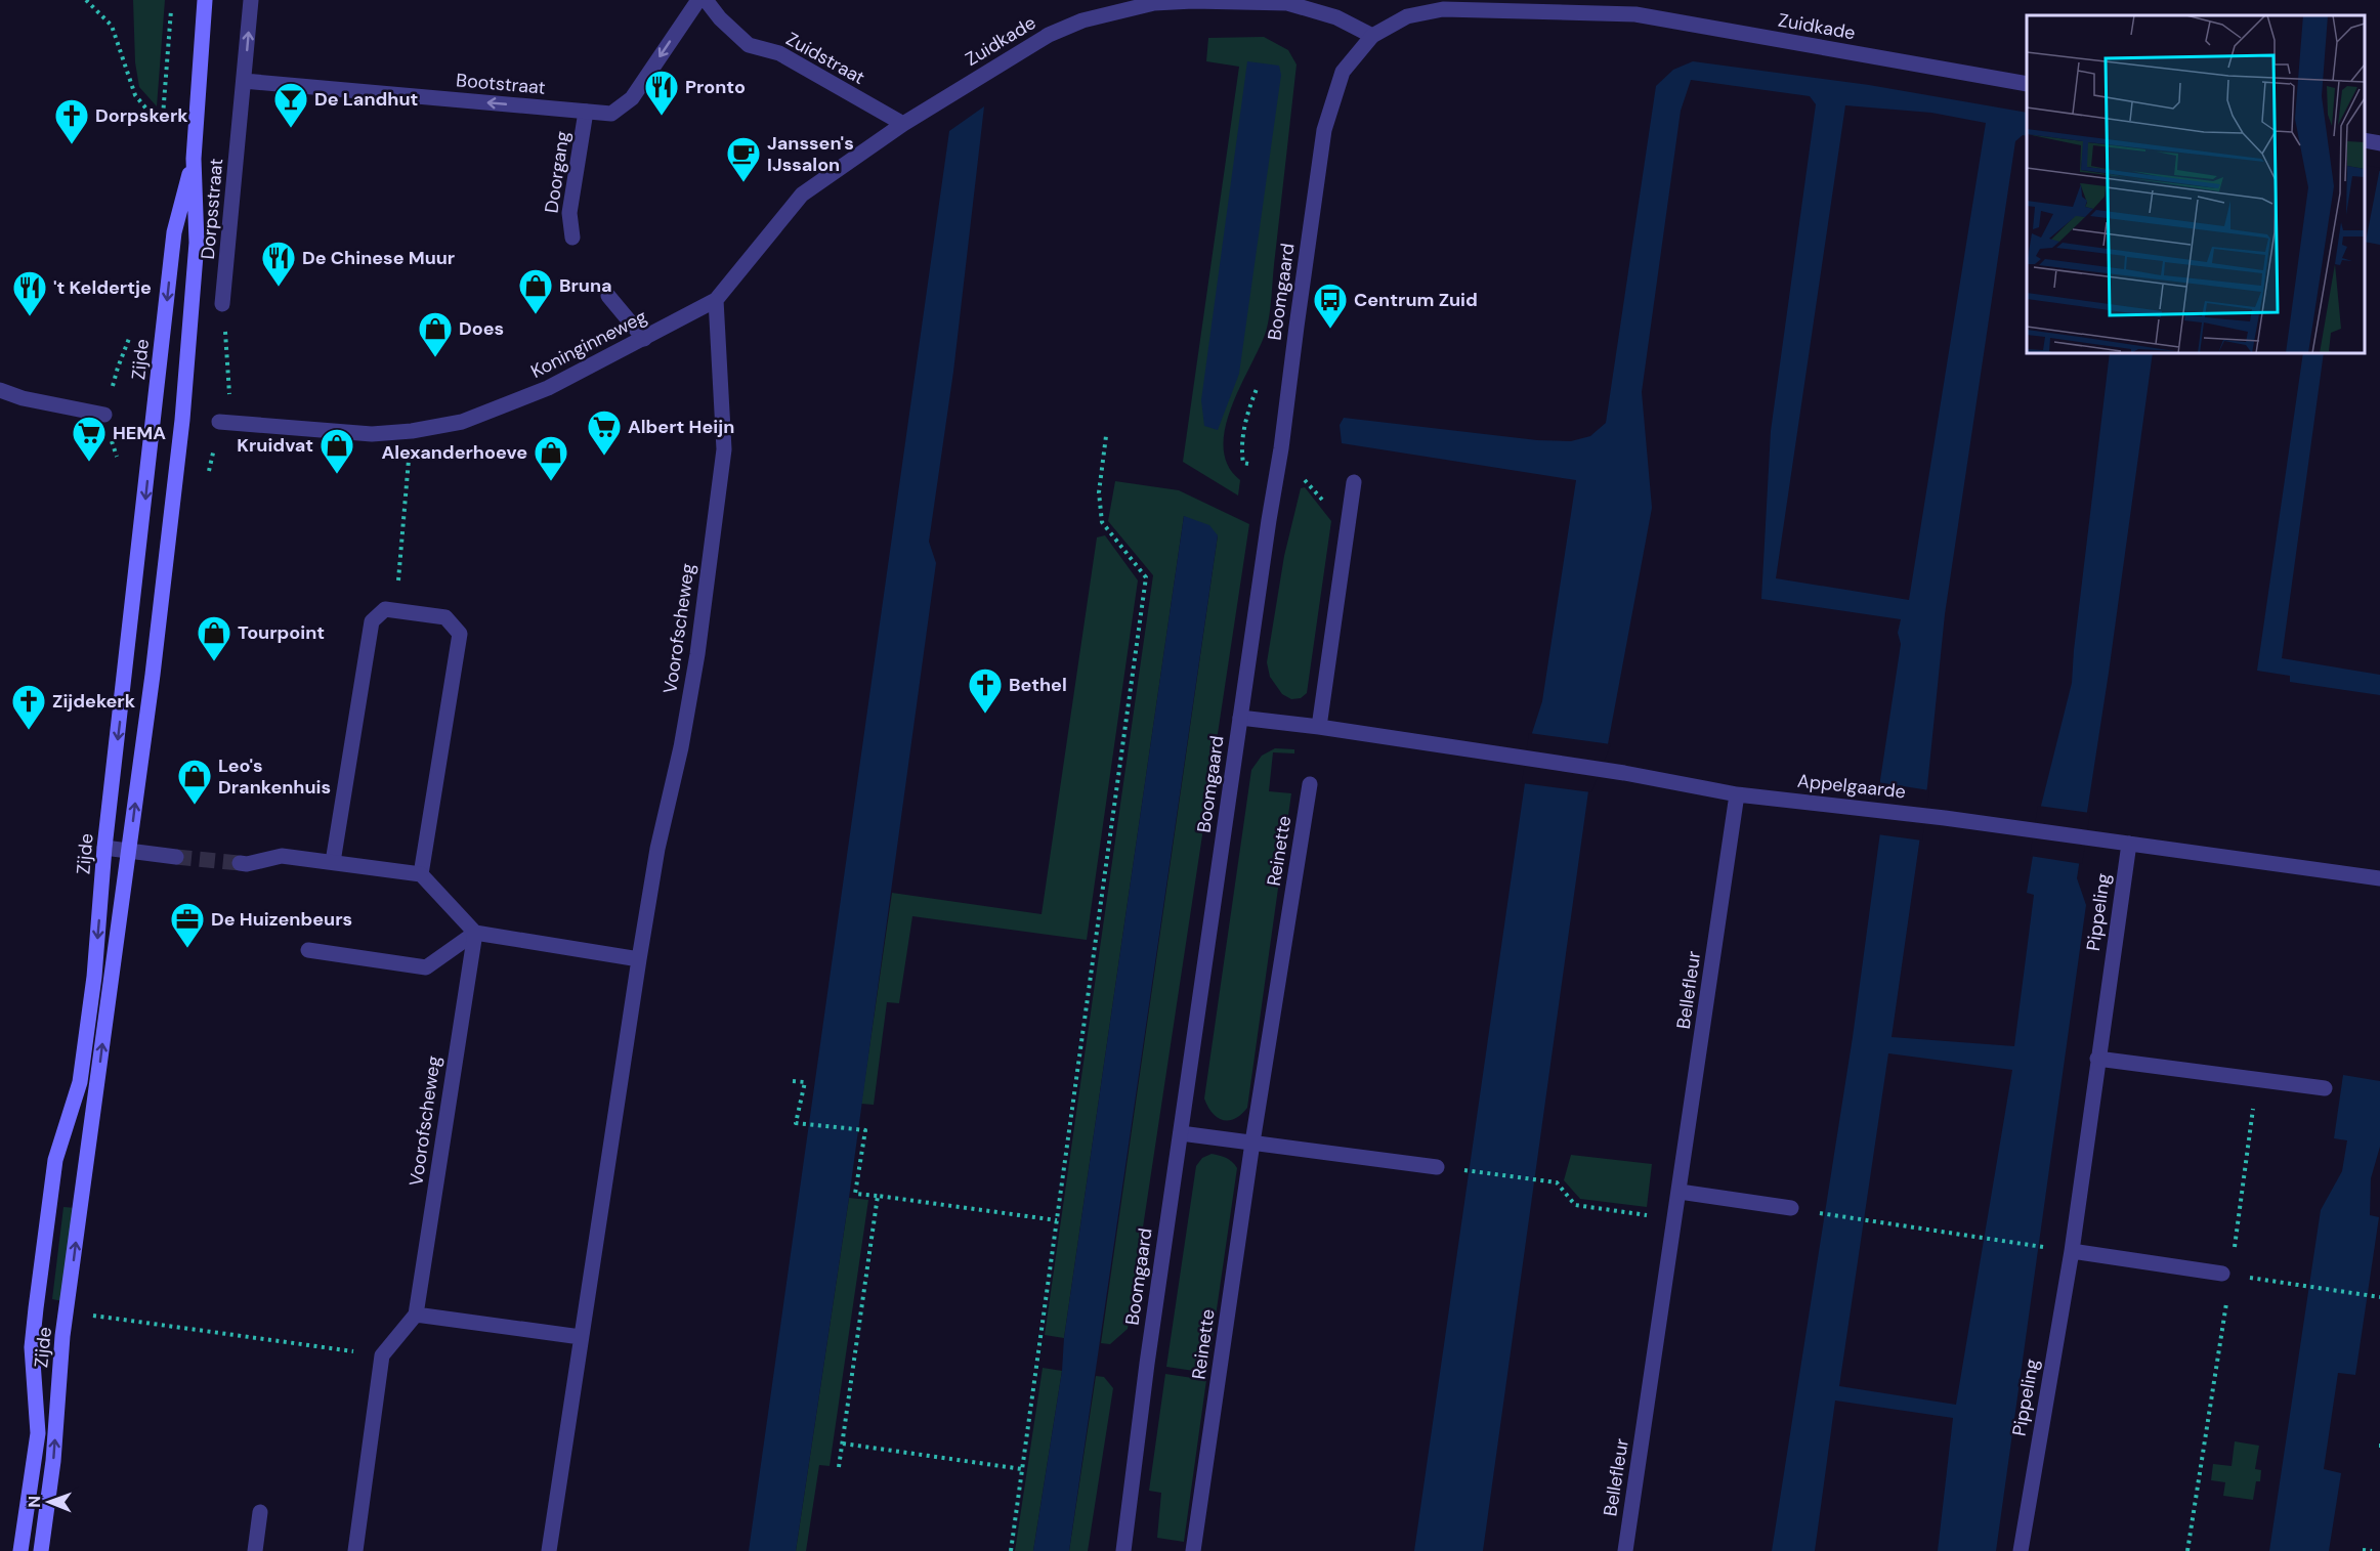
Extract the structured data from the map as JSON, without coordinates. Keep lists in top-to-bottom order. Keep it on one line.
{"streets":{"main road":["Zijde"],"street":["Zuidkade","Zuidstraat","Bootstraat","Doorgang","Dorpsstraat","Boomgaard","Koninginneweg","Voorofscheweg","Appelgaarde","Reinette","Pippeling","Bellefleur"]},"crossings":[["Zuidkade","Zuidstraat"],["Zuidkade","Boomgaard"],["Zuidkade","Koninginneweg"],["Zuidstraat","Koninginneweg"],["Bootstraat","Doorgang"],["Bootstraat","Dorpsstraat"],["Koninginneweg","Voorofscheweg"],["Appelgaarde","Pippeling"],["Appelgaarde","Bellefleur"]],"one_way":["Bootstraat"],"places":{"restaurant":["Pronto","De Chinese Muur","'t Keldertje"],"bar":["De Landhut"],"church":["Dorpskerk","Bethel","Zijdekerk"],"cafe":["Janssen's IJssalon"],"shop":["Bruna","Does","Kruidvat","Alexanderhoeve","Tourpoint","Leo's Drankenhuis"],"bus stop":["Centrum Zuid"],"supermarket":["Albert Heijn","HEMA"],"office":["De Huizenbeurs"]},"north":"left"}
